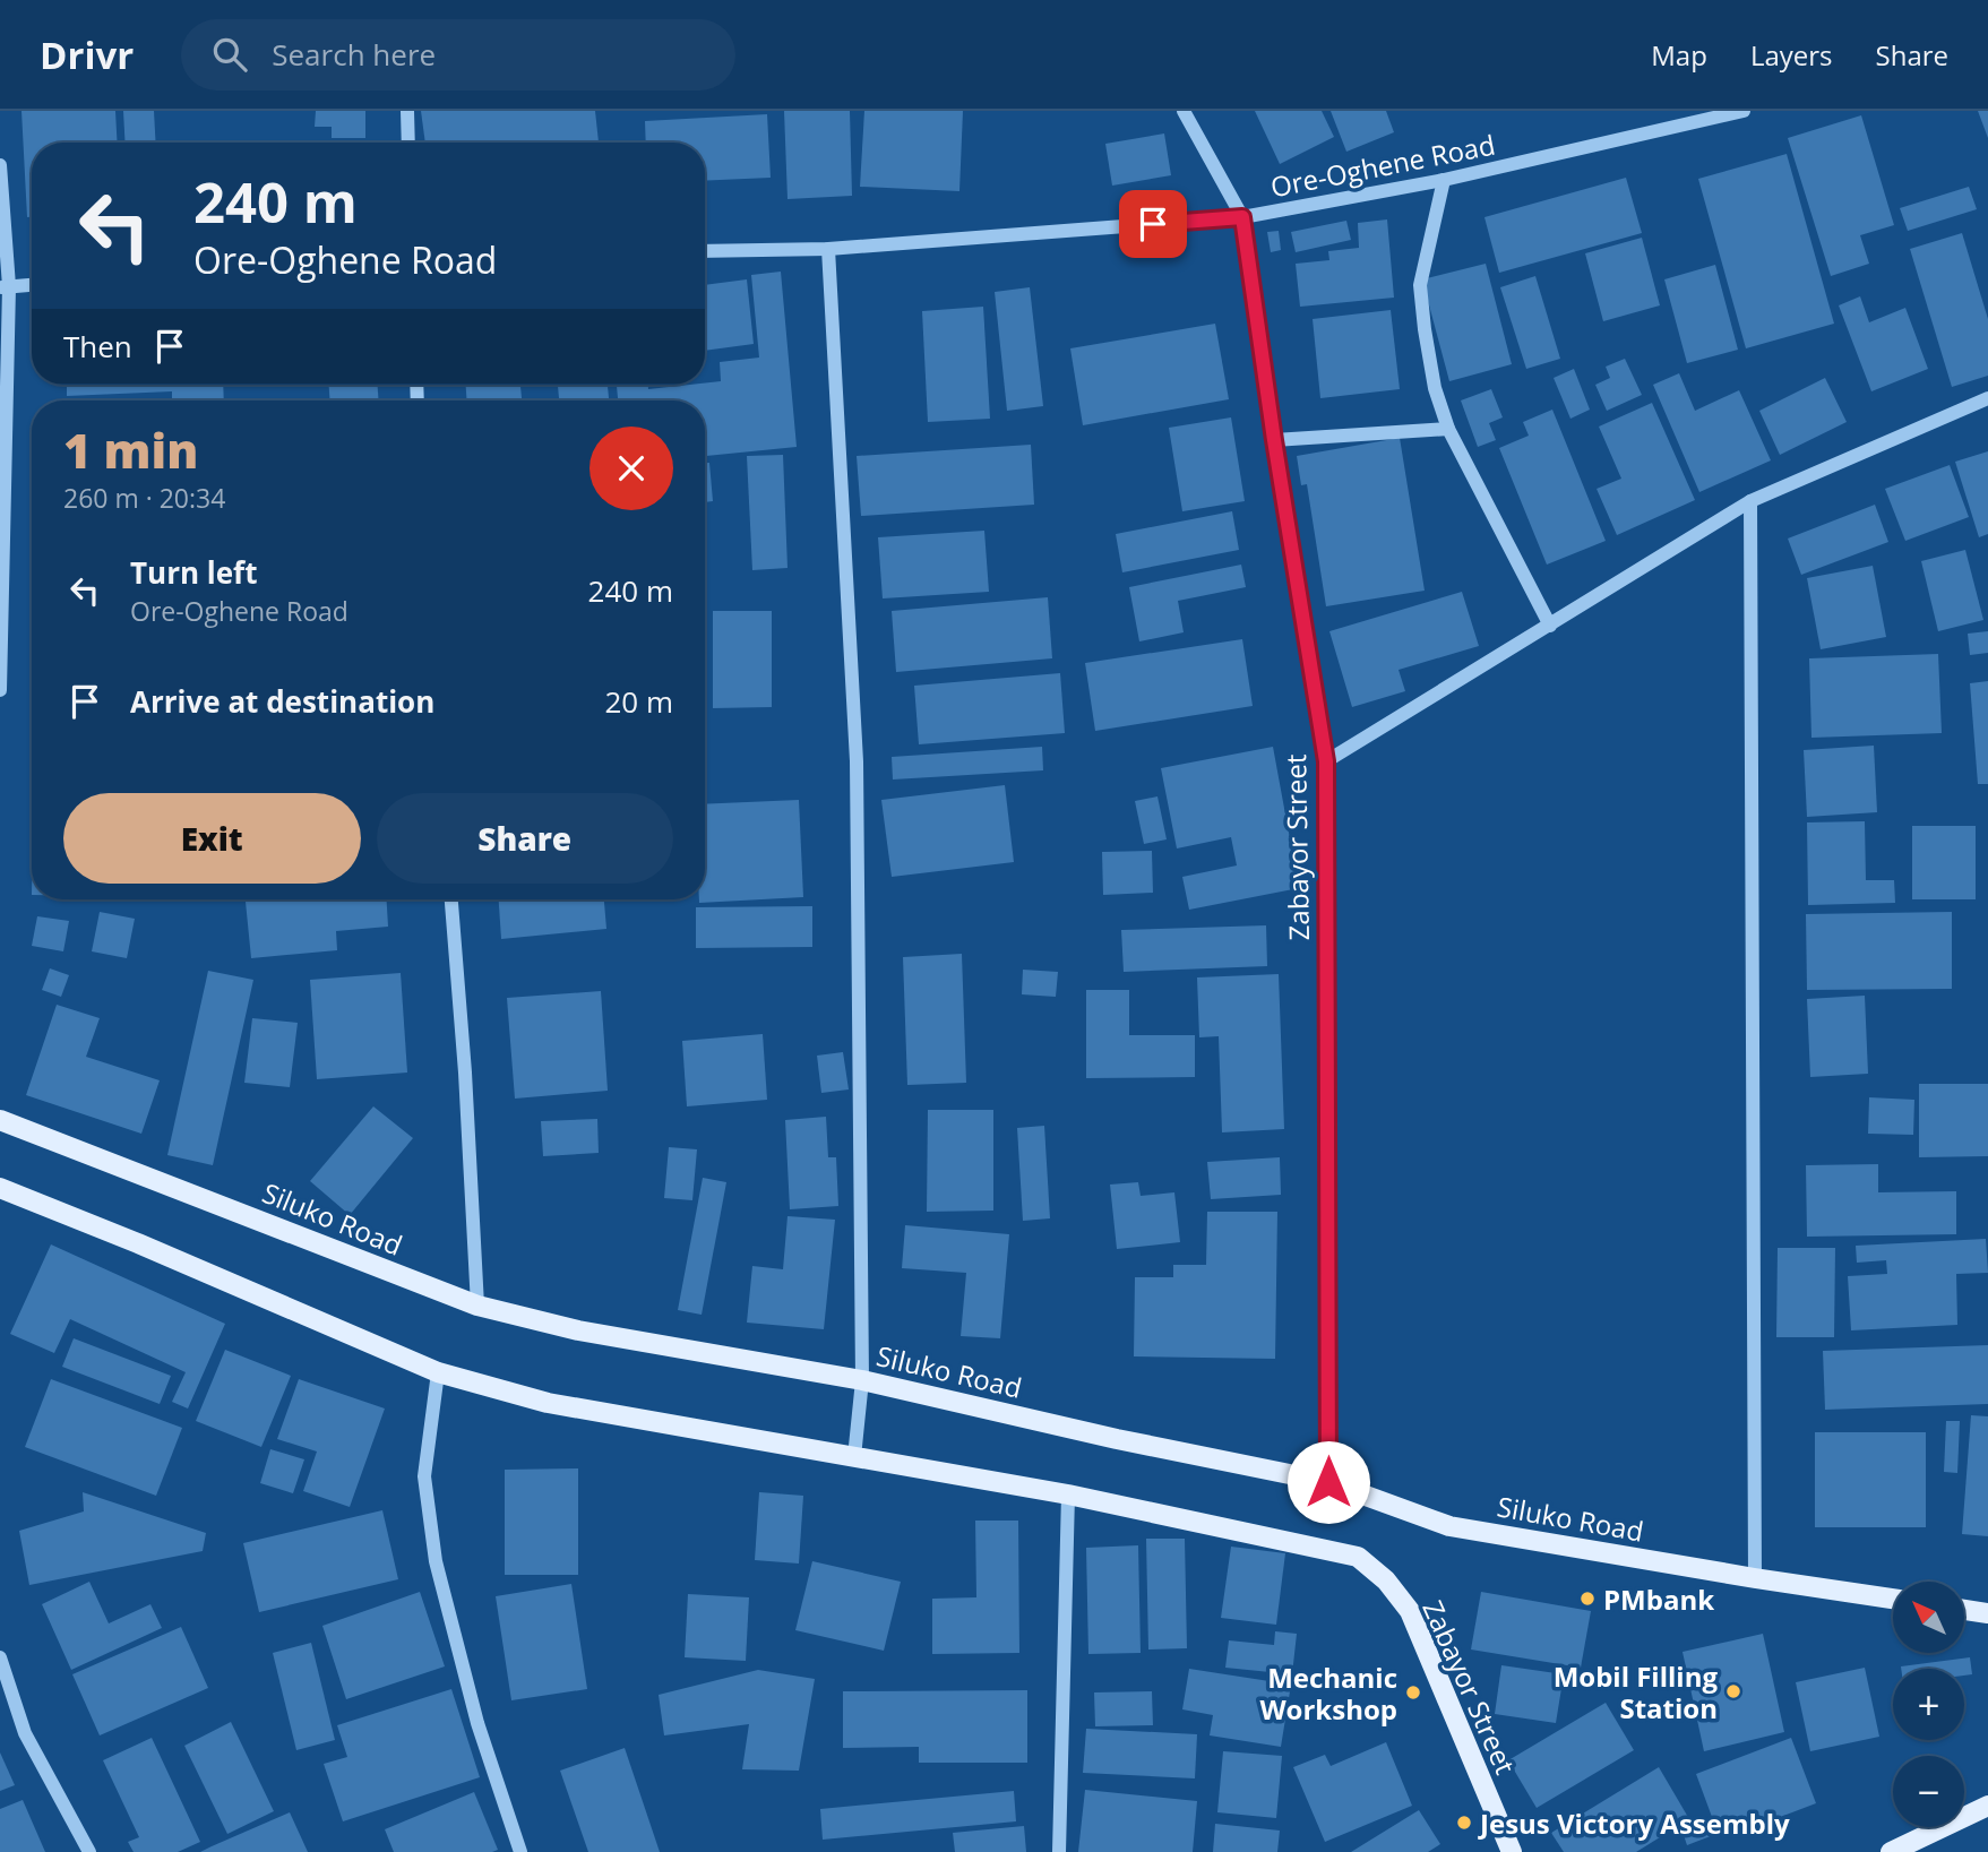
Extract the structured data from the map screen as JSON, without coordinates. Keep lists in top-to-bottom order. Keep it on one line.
{"streets":{"main road":["Zabayor Street","Siluko Road"],"street":["Ore-Oghene Road"]},"crossings":[["Ore-Oghene Road","Zabayor Street"],["Zabayor Street","Siluko Road"]],"places":["PMbank","Mobil Filling Station","Mechanic Workshop","Jesus Victory Assembly"],"north":"top left","page":{"header":"Drivr","search":"Search here","nav":["Map","Layers","Share"],"turn":["240 m","Ore-Oghene Road"],"then":"Then","heading":["1 min","260 m · 20:34"],"list":[{"name":"Turn left","note":"Ore-Oghene Road","value":"240 m"},{"name":"Arrive at destination","value":"20 m"}],"buttons":["Exit","Share"],"map_buttons":["+","−"]}}
